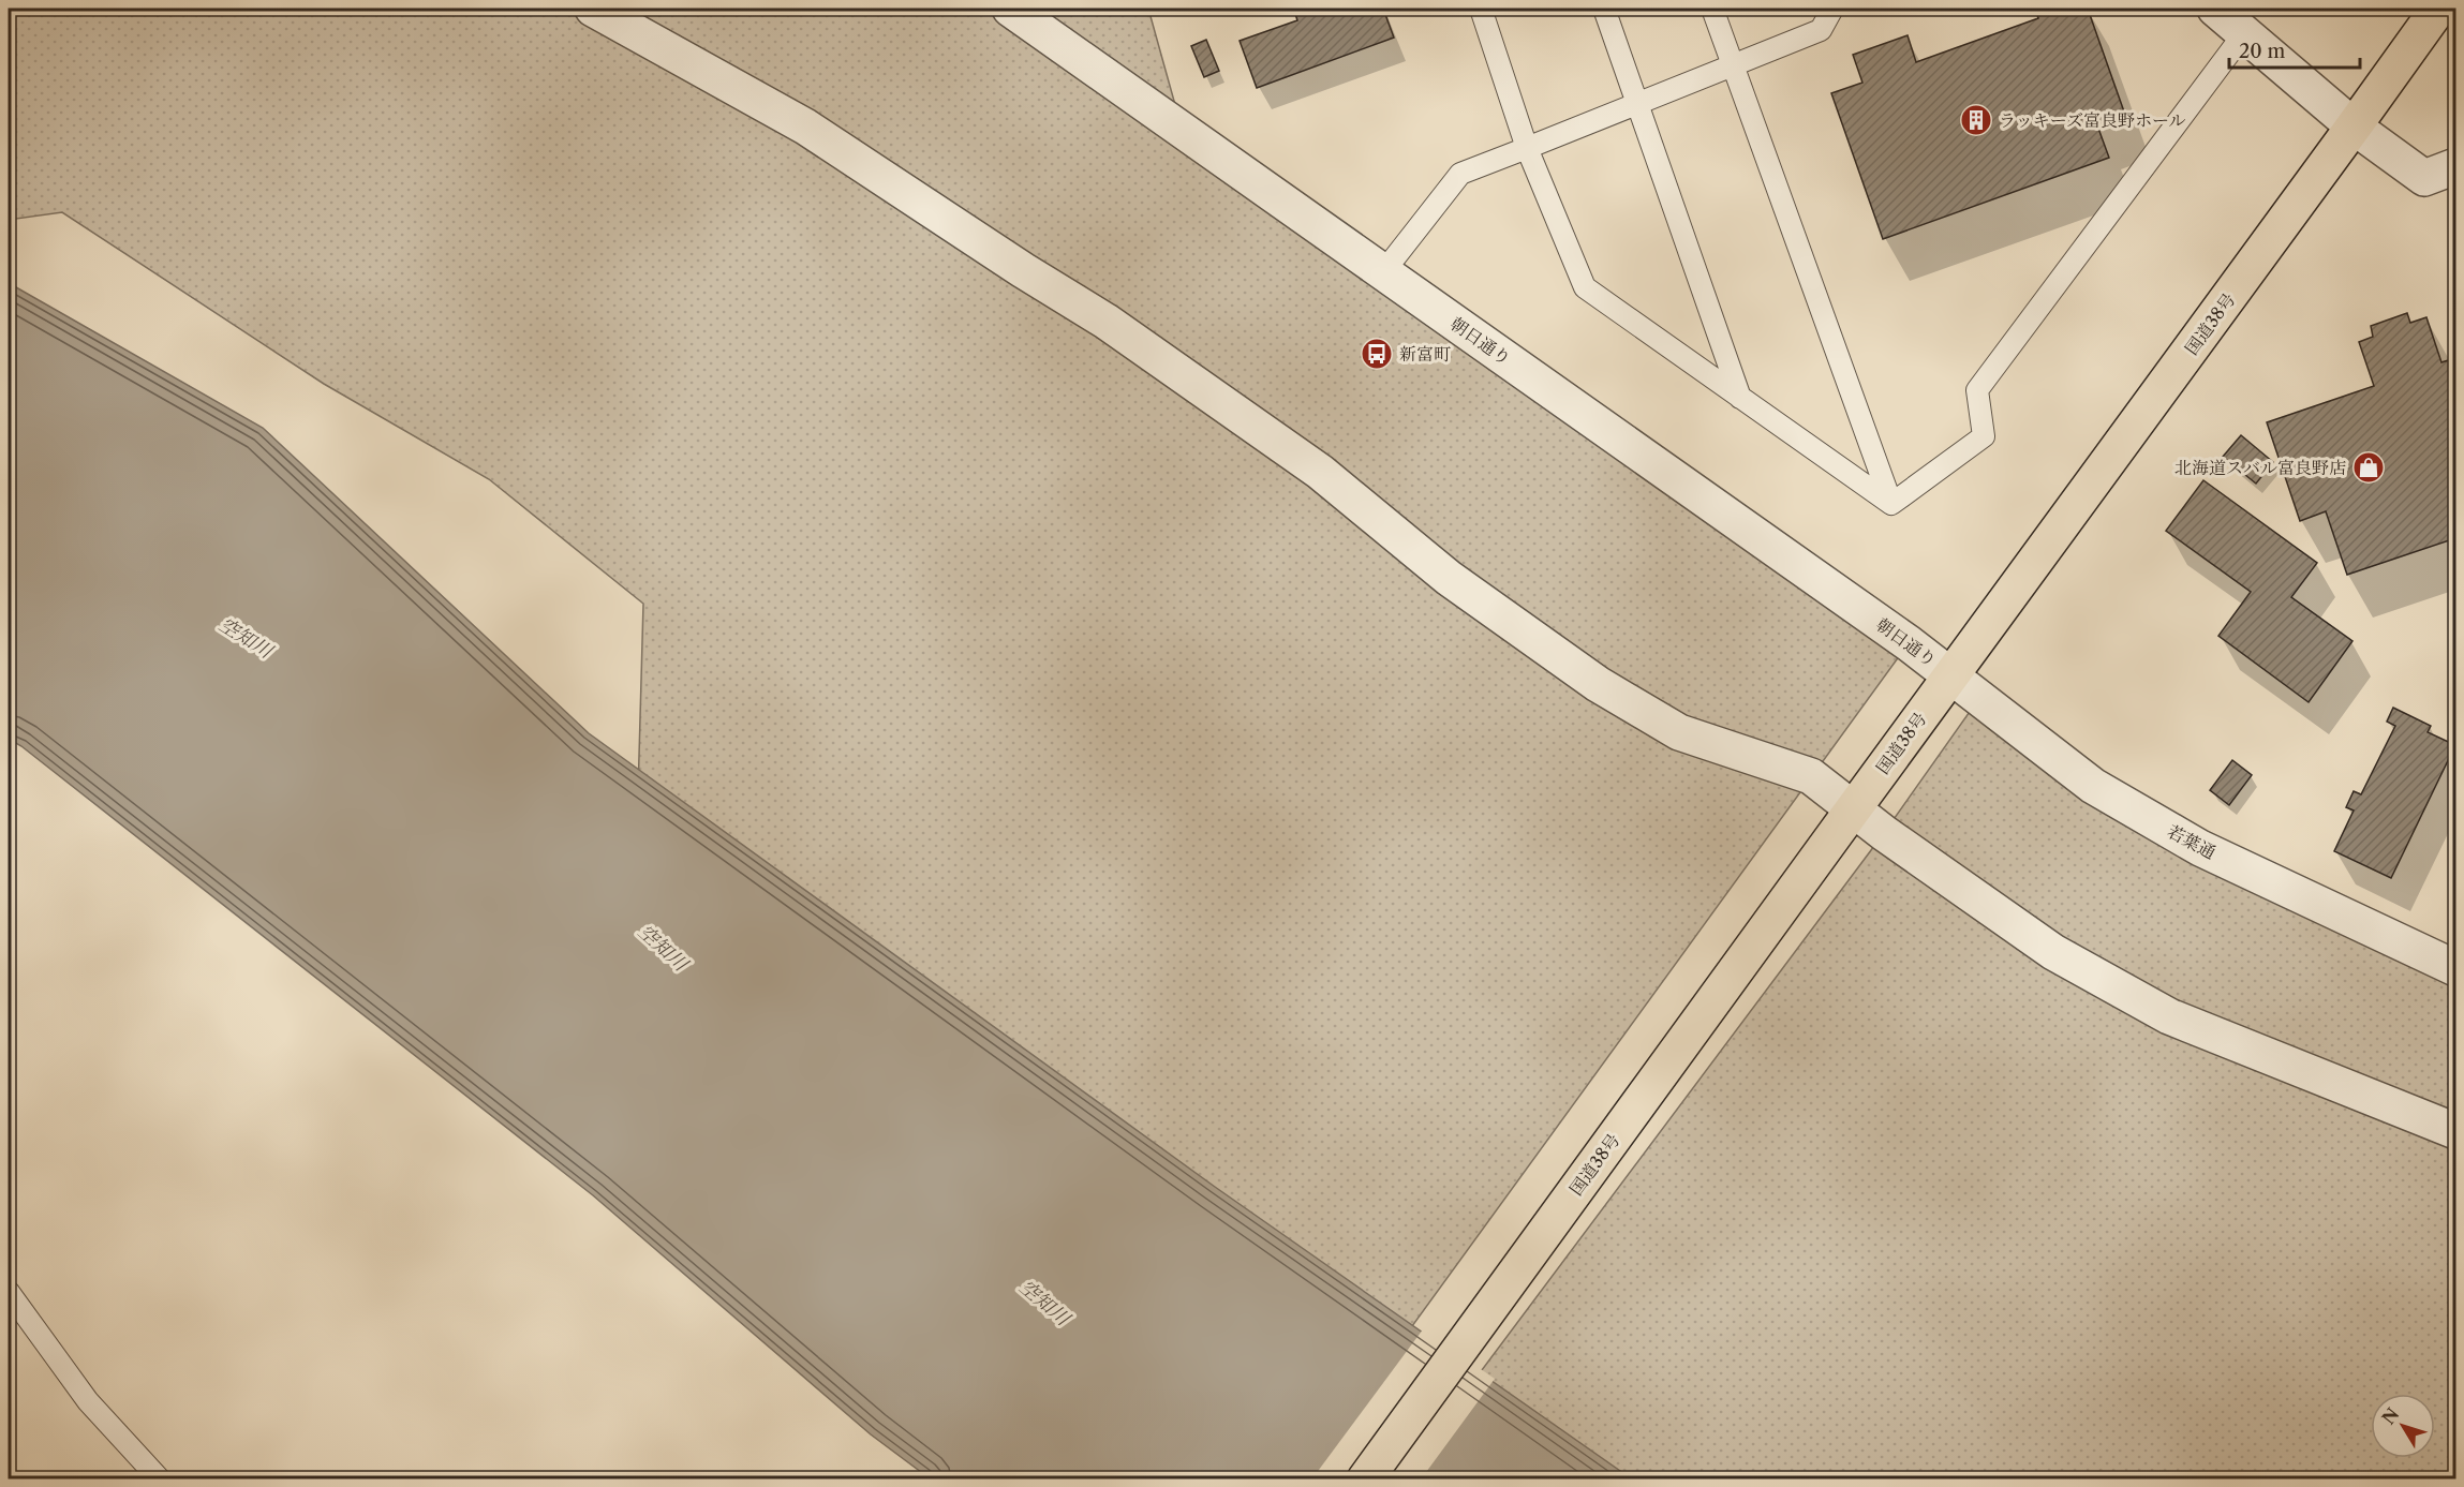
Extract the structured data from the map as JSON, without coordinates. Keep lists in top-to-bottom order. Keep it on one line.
{"streets":{"highway":["国道38号"],"street":["朝日通り","若葉通"]},"crossings":[["国道38号","朝日通り"],["国道38号","若葉通"],["朝日通り","若葉通"]],"water":["空知川"],"places":{"building":["ラッキーズ富良野ホール"],"bus stop":["新富町"],"shop":["北海道スバル富良野店"]},"scale_bar":"20 m","north":"top left"}
